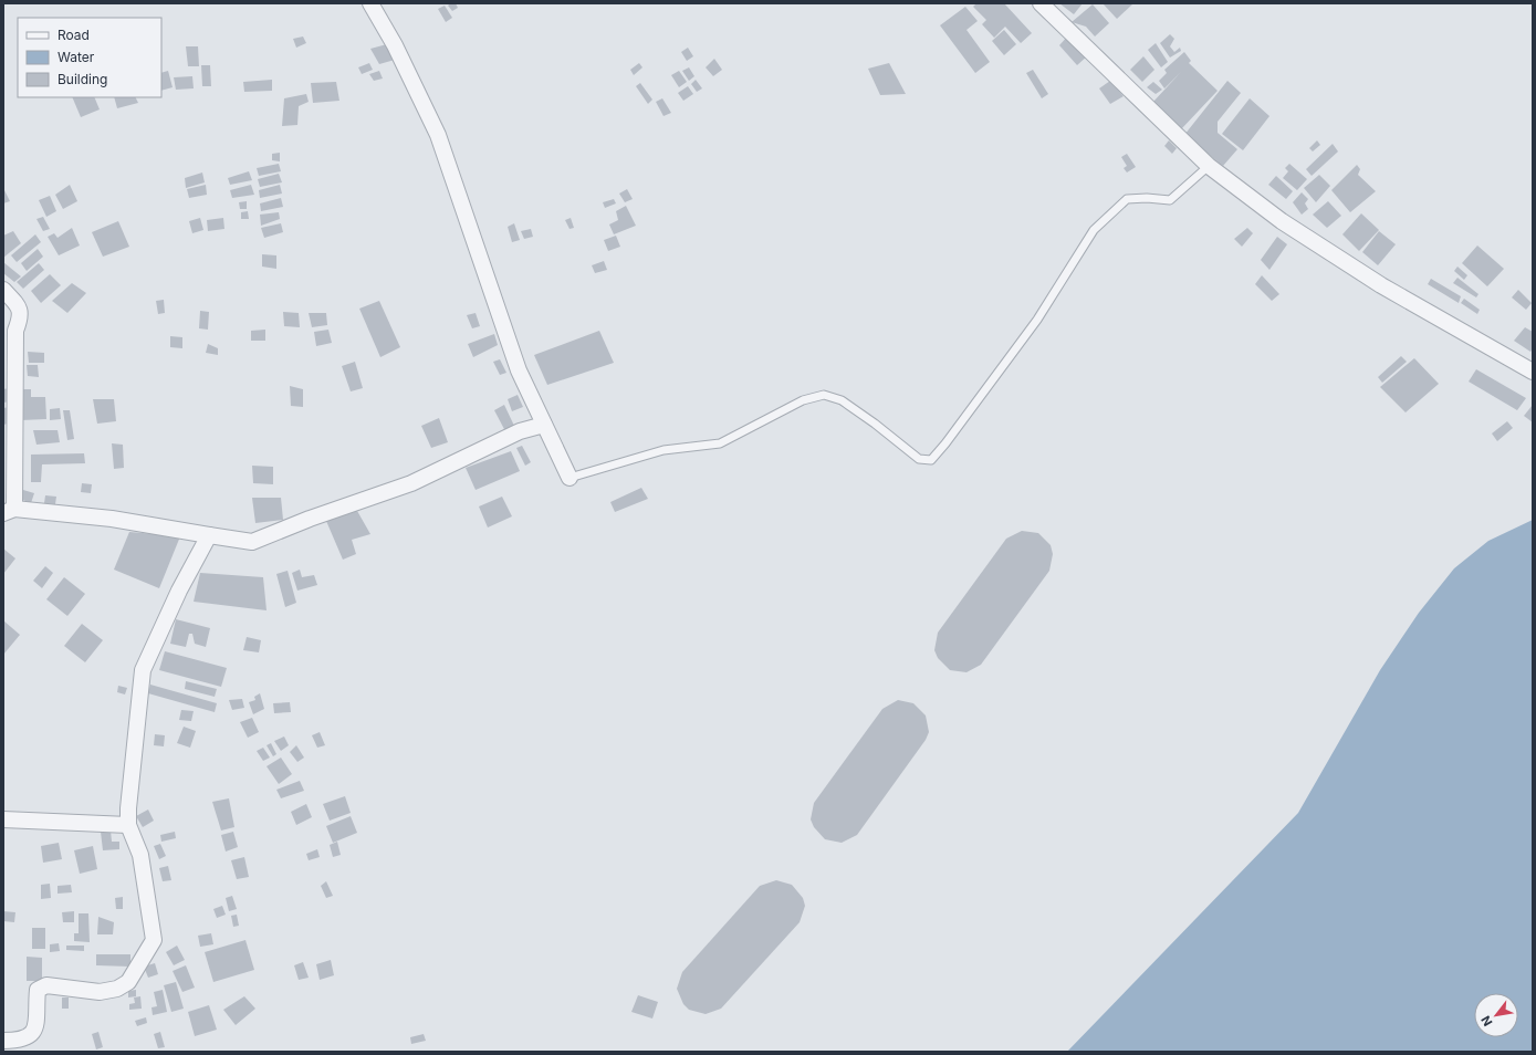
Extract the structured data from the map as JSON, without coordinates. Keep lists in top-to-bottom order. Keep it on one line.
{"legend":["Road","Water","Building"],"north":"bottom left"}
